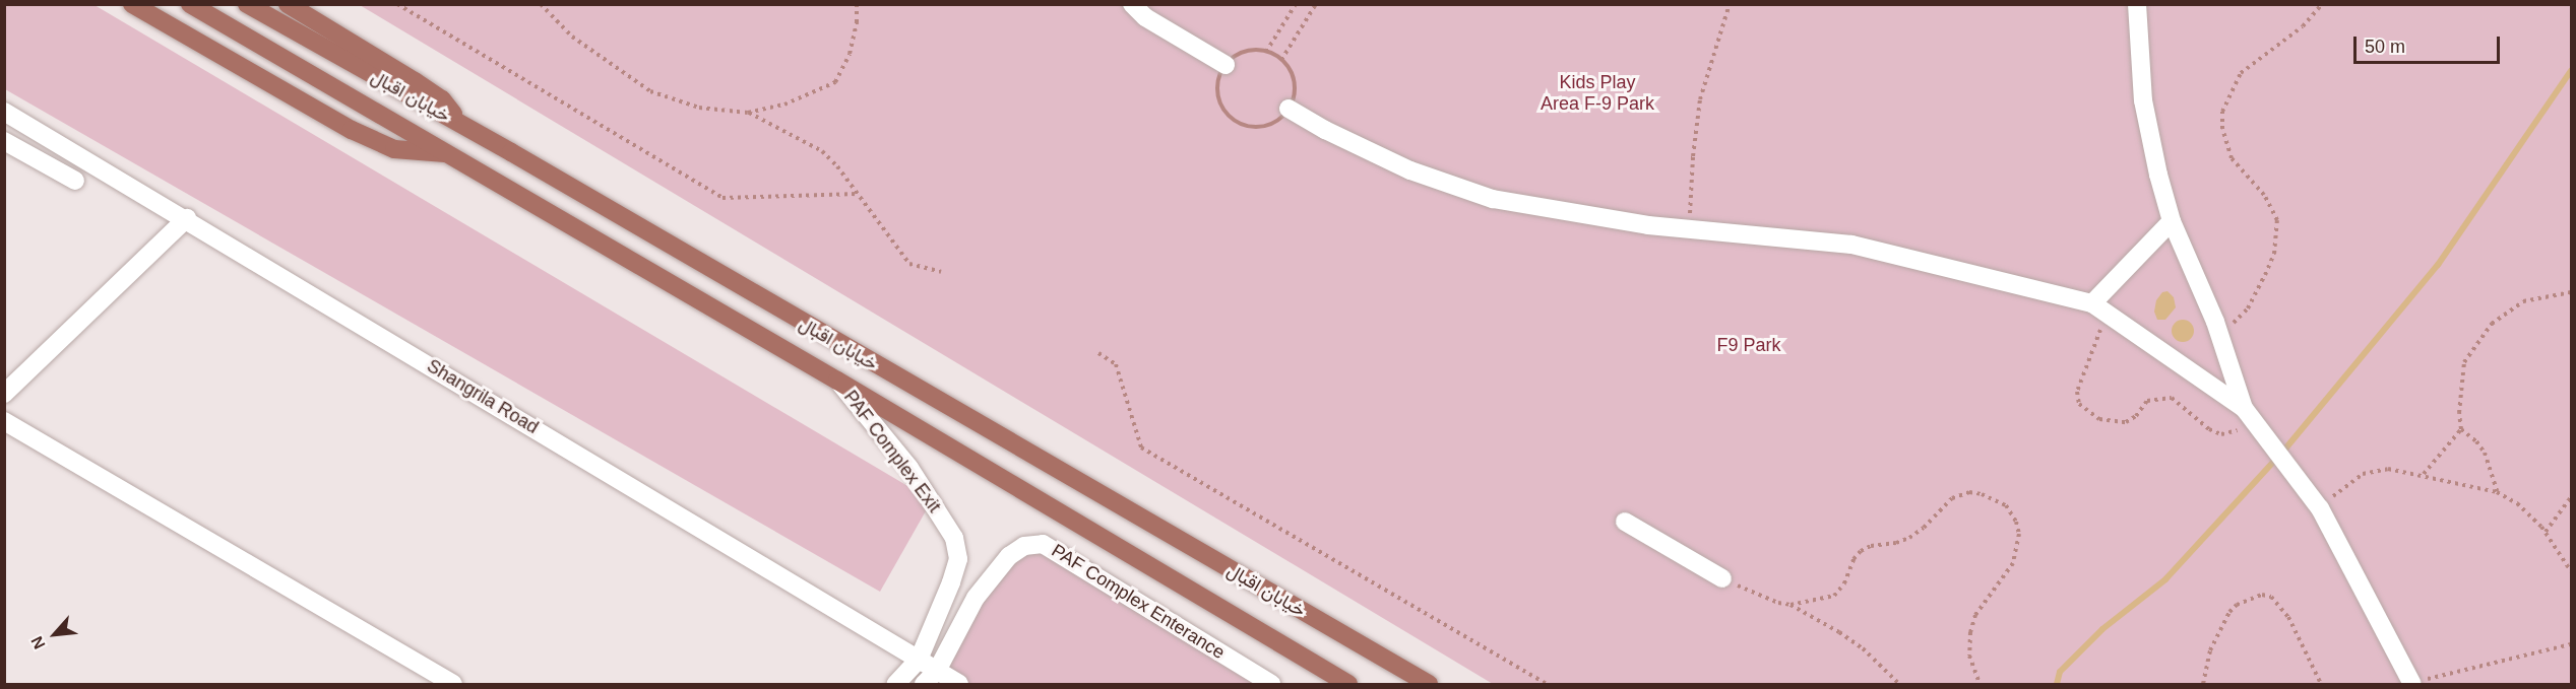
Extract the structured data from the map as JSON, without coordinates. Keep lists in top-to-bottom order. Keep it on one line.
{"streets":{"main road":["خیابان اقبال"],"street":["Shangrila Road","PAF Complex Exit","PAF Complex Enterance"]},"crossings":[["خیابان اقبال","PAF Complex Exit"],["Shangrila Road","PAF Complex Exit"],["Shangrila Road","PAF Complex Enterance"]],"parks":["Kids Play Area F-9 Park","F9 Park"],"scale_bar":"50 m","north":"bottom left"}
